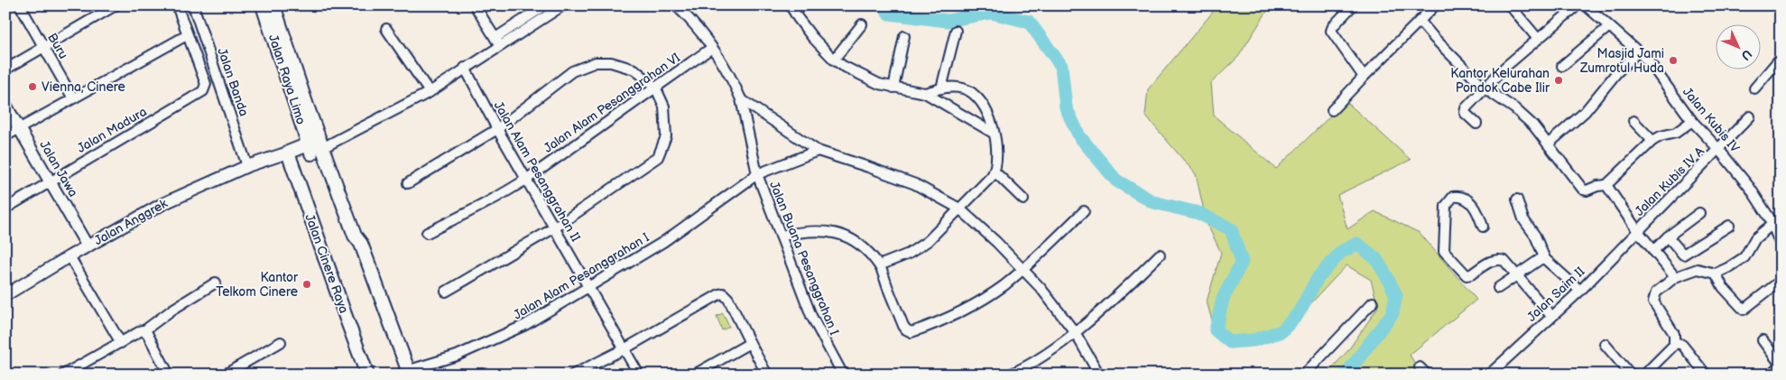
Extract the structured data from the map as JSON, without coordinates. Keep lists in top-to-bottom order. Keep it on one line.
{"streets":{"main road":["Jalan Raya Limo","Jalan Anggrek","Jalan Cinere Raya"],"street":["Buru","Jalan Banda","Jalan Alam Pesanggrahan VI","Jalan Kubis IV","Jalan Madura","Jalan Jawa","Jalan Alam Pesanggrahan II","Jalan Kubis IV A","Jalan Buana Pesanggrahan I","Jalan Alam Pesanggrahan I","Jalan Saim II"]},"crossings":[["Jalan Raya Limo","Jalan Anggrek"],["Jalan Banda","Jalan Anggrek"],["Jalan Alam Pesanggrahan VI","Jalan Alam Pesanggrahan II"],["Jalan Alam Pesanggrahan VI","Jalan Buana Pesanggrahan I"],["Jalan Kubis IV","Jalan Kubis IV A"],["Jalan Madura","Jalan Jawa"],["Jalan Jawa","Jalan Anggrek"],["Jalan Alam Pesanggrahan II","Jalan Alam Pesanggrahan I"],["Jalan Kubis IV A","Jalan Saim II"],["Jalan Anggrek","Jalan Cinere Raya"],["Jalan Buana Pesanggrahan I","Jalan Alam Pesanggrahan I"]],"places":["Masjid Jami Zumrotul Huda","Kantor Kelurahan Pondok Cabe Ilir","Vienna, Cinere","Kantor Telkom Cinere"],"north":"bottom right"}
